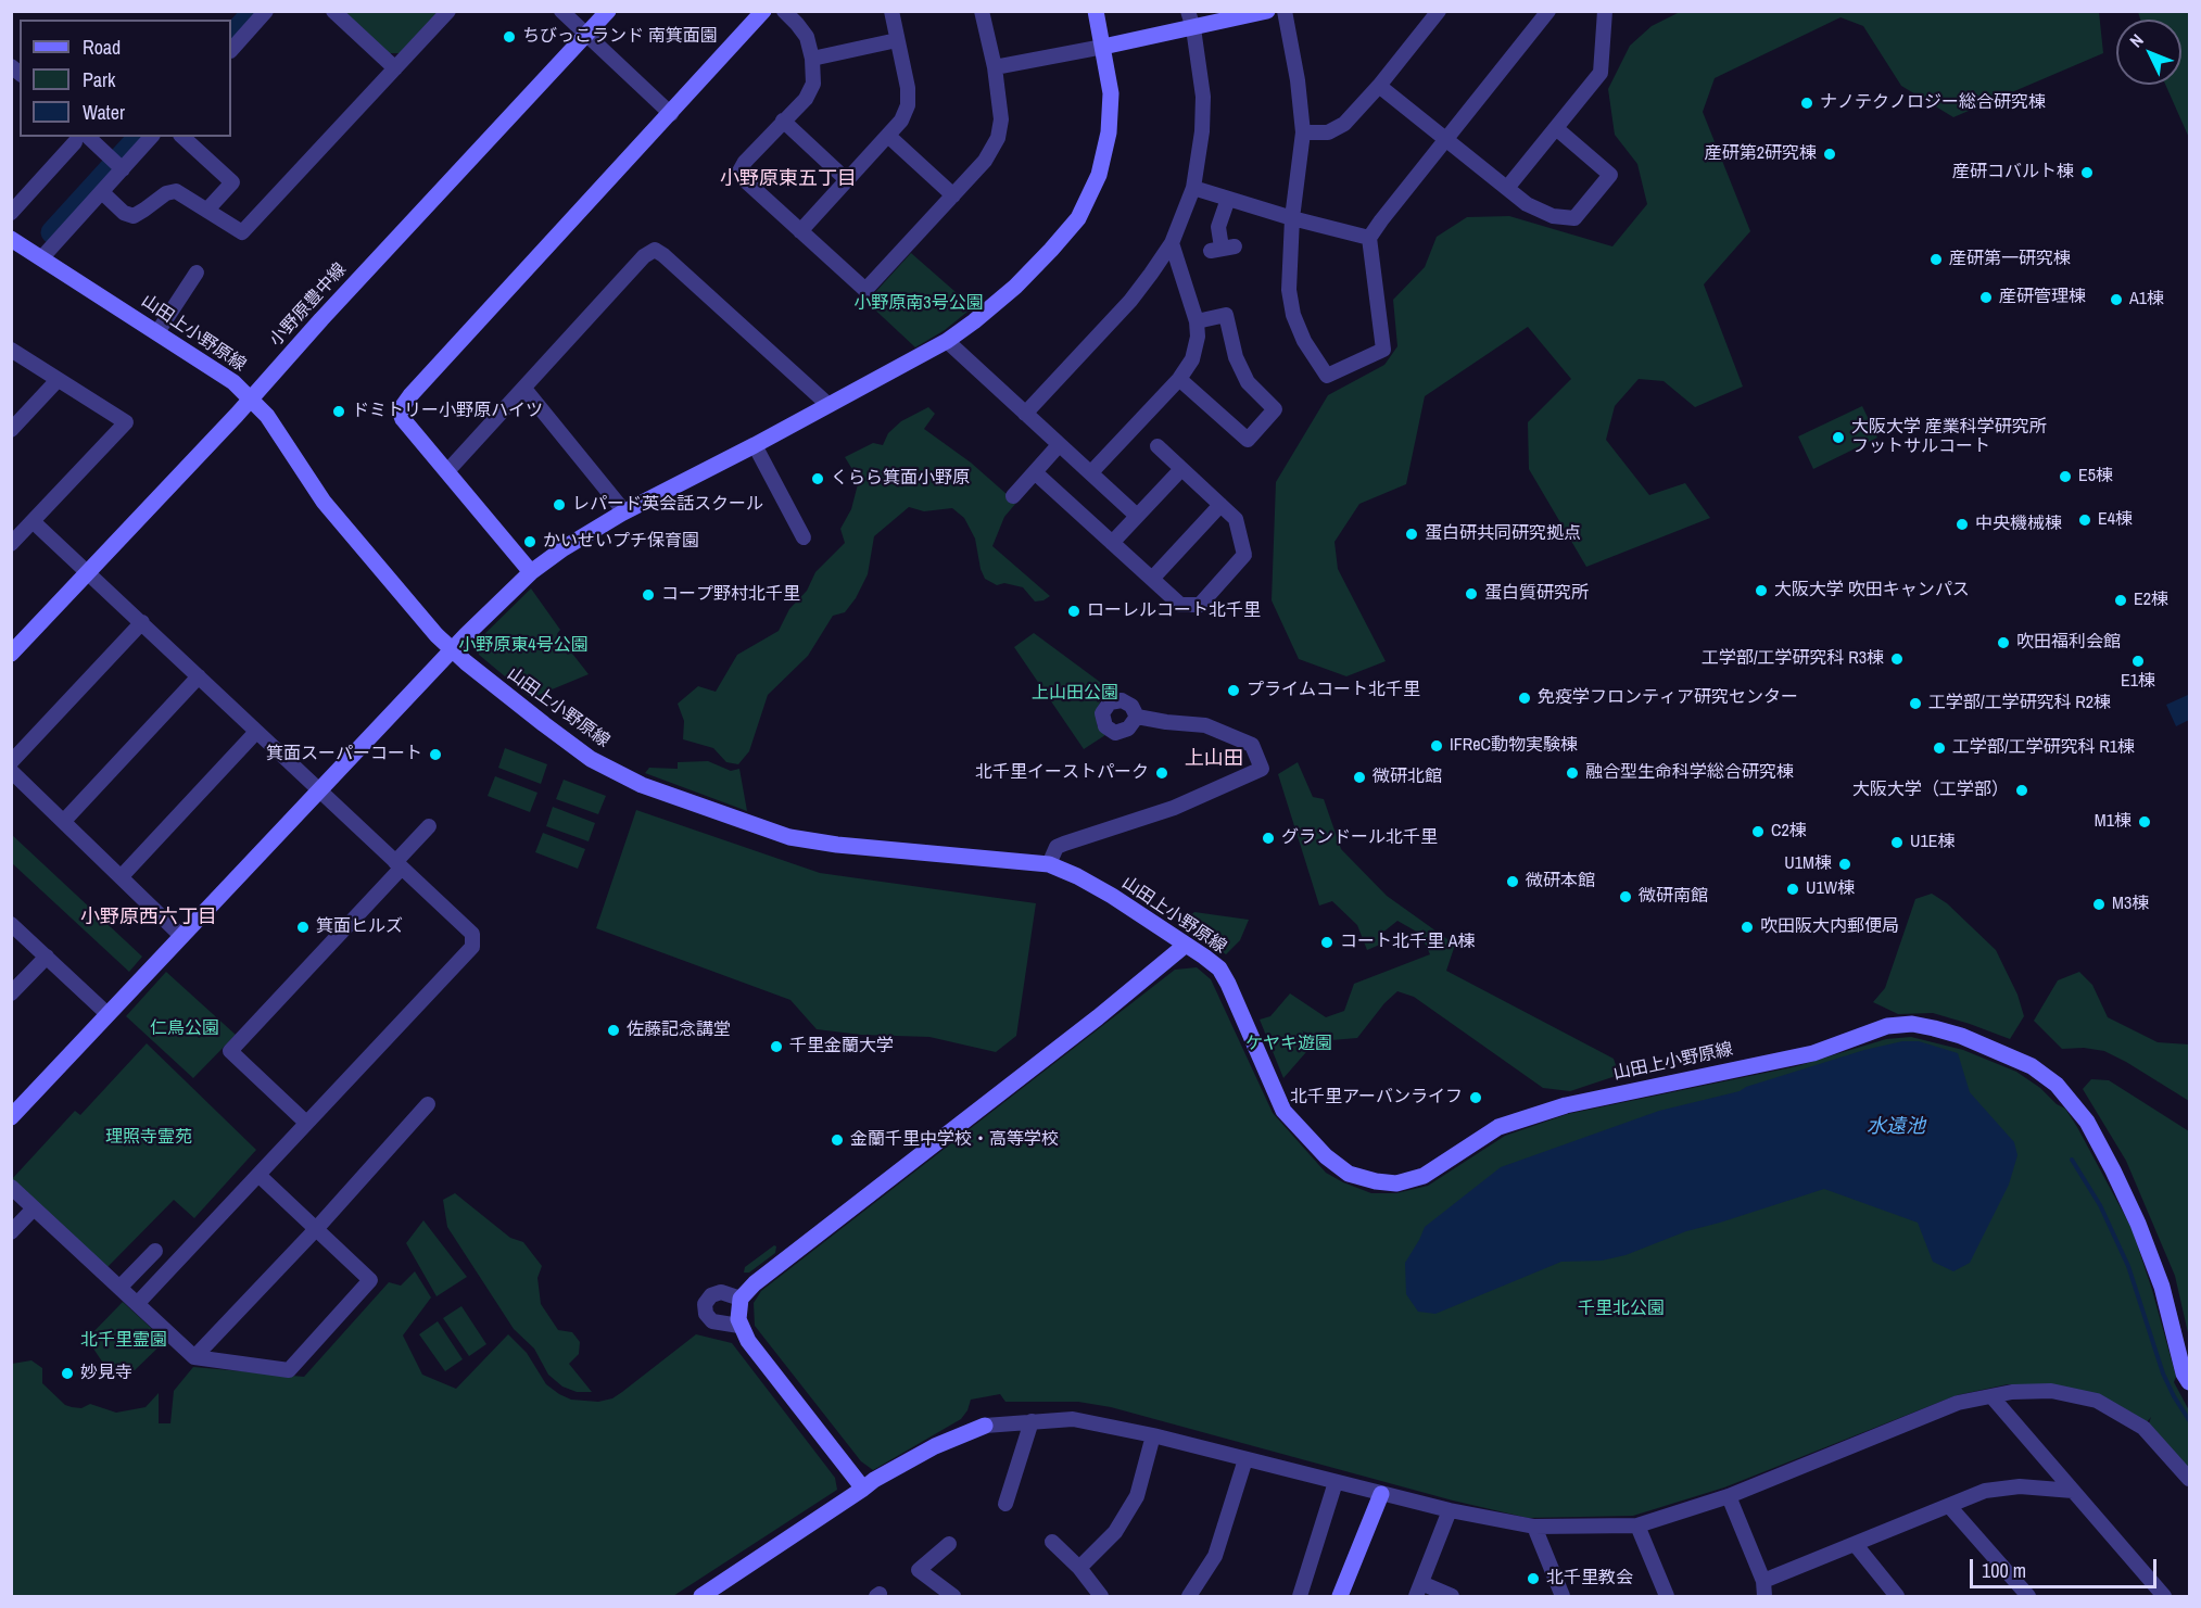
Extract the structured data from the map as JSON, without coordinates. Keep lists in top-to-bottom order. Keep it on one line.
{"streets":{"street":["小野原豊中線","山田上小野原線"]},"crossings":[["小野原豊中線","山田上小野原線"]],"districts":["小野原東五丁目","上山田","小野原西六丁目"],"water":["水遠池"],"parks":["小野原南3号公園","小野原東4号公園","上山田公園","仁鳥公園","ケヤキ遊園","理照寺霊苑","千里北公園","北千里霊園"],"places":["ちびっこランド 南箕面園","ナノテクノロジー総合研究棟","産研第2研究棟","産研コバルト棟","産研第一研究棟","産研管理棟","A1棟","ドミトリー小野原ハイツ","大阪大学 産業科学研究所 フットサルコート","E5棟","くらら箕面小野原","レパード英会話スクール","E4棟","中央機械棟","蛋白研共同研究拠点","かいせいプチ保育園","大阪大学 吹田キャンパス","蛋白質研究所","コープ野村北千里","E2棟","ローレルコート北千里","吹田福利会館","工学部/工学研究科 R3棟","E1棟","プライムコート北千里","免疫学フロンティア研究センター","工学部/工学研究科 R2棟","IFReC動物実験棟","工学部/工学研究科 R1棟","箕面スーパーコート","北千里イーストパーク","融合型生命科学総合研究棟","微研北館","大阪大学（工学部）","M1棟","C2棟","グランドール北千里","U1E棟","U1M棟","微研本館","U1W棟","微研南館","M3棟","箕面ヒルズ","吹田阪大内郵便局","コート北千里 A棟","佐藤記念講堂","千里金蘭大学","北千里アーバンライフ","金蘭千里中学校・高等学校","妙見寺","北千里教会"],"legend":["Road","Park","Water"],"scale_bar":"100 m","north":"top left"}
